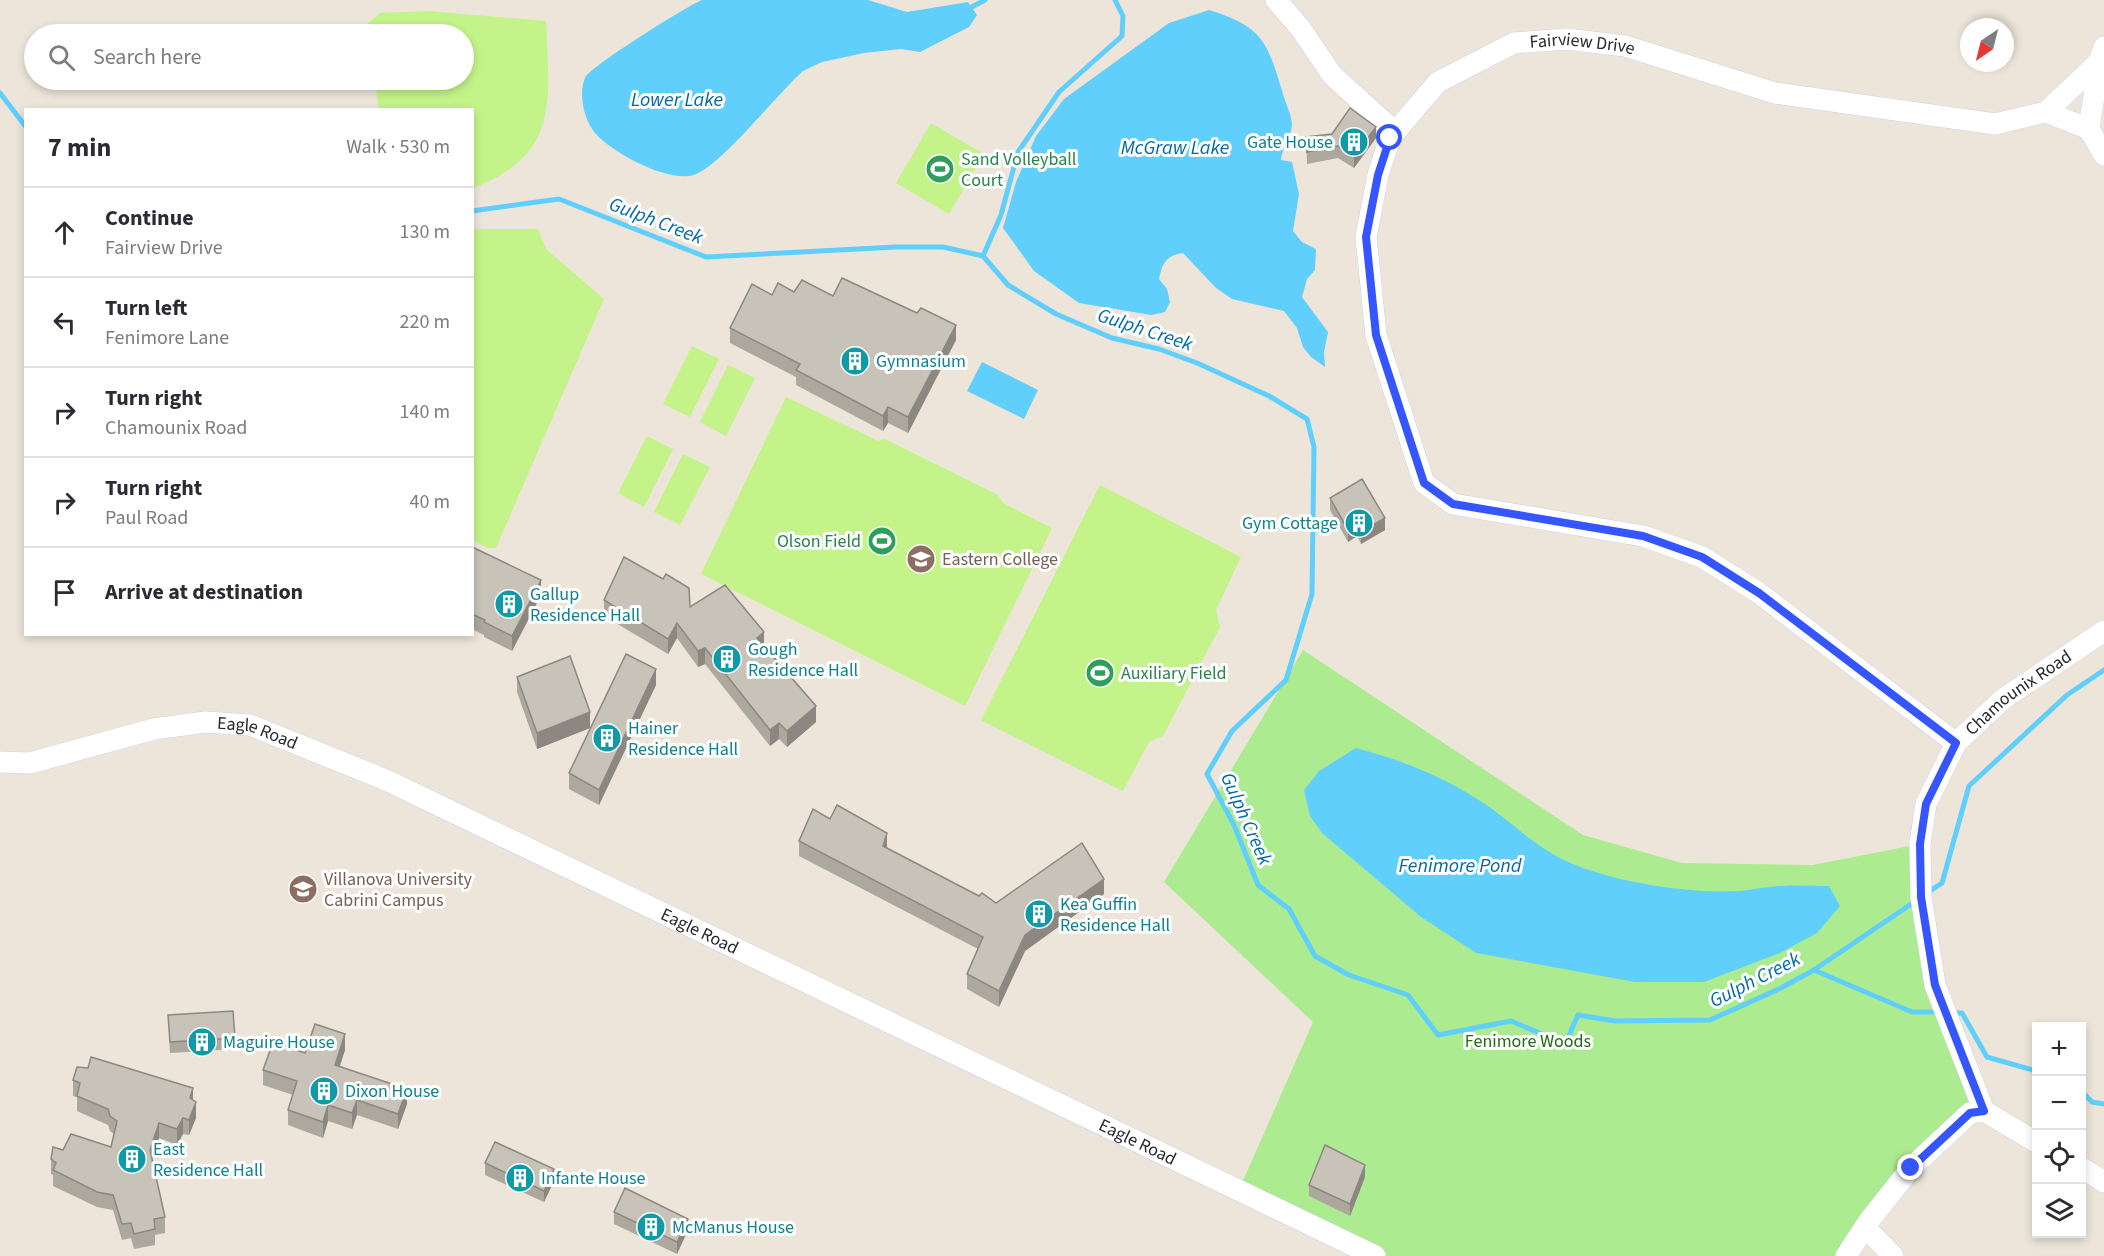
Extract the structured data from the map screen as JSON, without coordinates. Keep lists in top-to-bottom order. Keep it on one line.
{"streets":{"street":["Fairview Drive","Chamounix Road","Eagle Road"]},"crossings":[["Fairview Drive","Chamounix Road"]],"water":["Lower Lake","McGraw Lake","Gulph Creek","Fenimore Pond"],"parks":["Fenimore Woods"],"places":{"building":["Gate House","Gymnasium","Gym Cottage","Gallup Residence Hall","Gough Residence Hall","Hainer Residence Hall","Kea Guffin Residence Hall","Maguire House","Dixon House","East Residence Hall","Infante House","McManus House"],"sports":["Sand Volleyball Court","Olson Field","Auxiliary Field"],"school or university":["Eastern College","Villanova University Cabrini Campus"]},"north":"bottom left","page":{"search":"Search here","heading":["7 min","Walk · 530 m"],"list":[["Continue","Fairview Drive","130 m"],["Turn left","Fenimore Lane","220 m"],["Turn right","Chamounix Road","140 m"],["Turn right","Paul Road","40 m"],"Arrive at destination"],"map_buttons":["+","−"]}}
